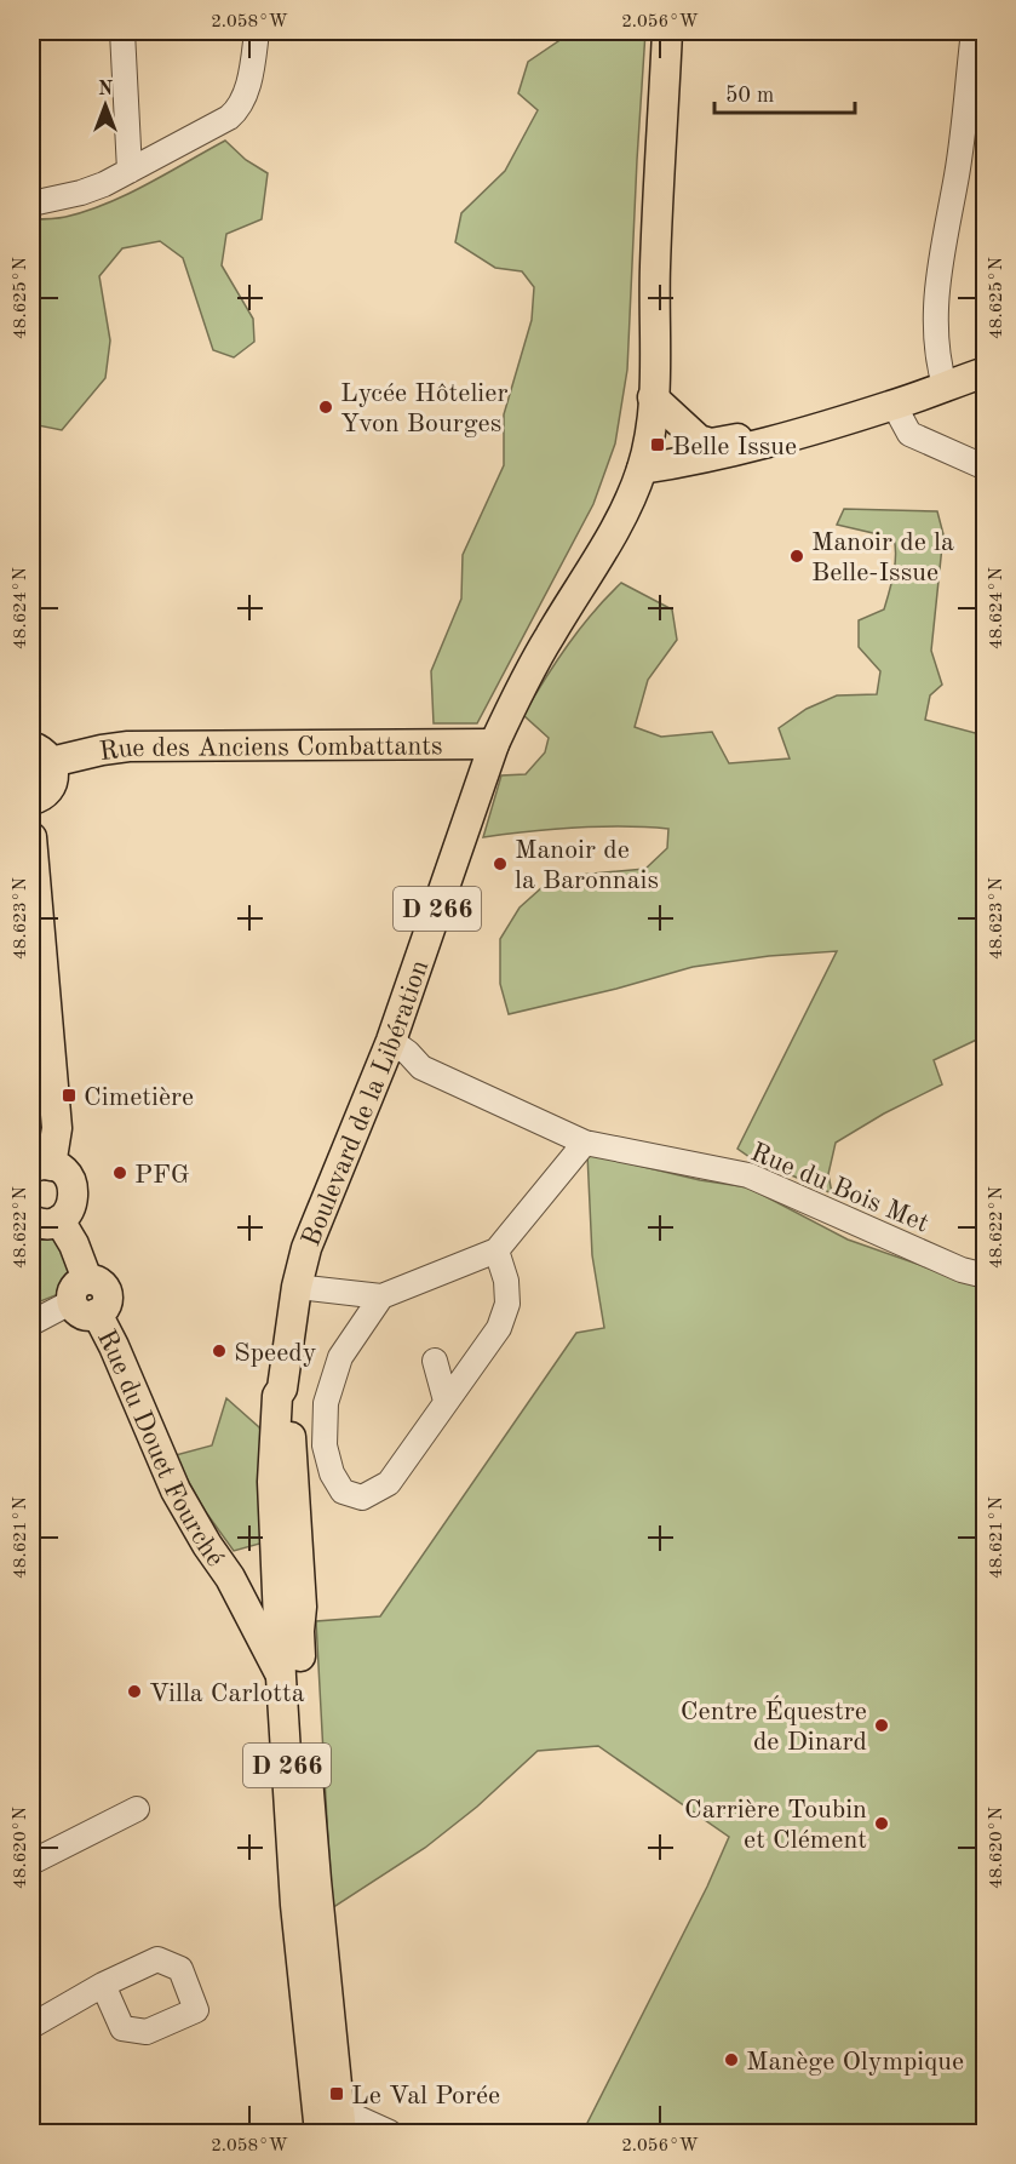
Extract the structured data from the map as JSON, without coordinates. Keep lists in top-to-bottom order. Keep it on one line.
{"streets":{"main road":["Rue des Anciens Combattants","D 266","Boulevard de la Libération","Rue du Douet Fourché"],"street":["Rue du Bois Met"]},"crossings":[["Rue des Anciens Combattants","Boulevard de la Libération"],["Boulevard de la Libération","Rue du Bois Met"],["Boulevard de la Libération","Rue du Douet Fourché"]],"places":{"other":["Lycée Hôtelier Yvon Bourges","Manoir de la Belle-Issue","Manoir de la Baronnais","PFG","Speedy","Villa Carlotta","Centre Équestre de Dinard","Carrière Toubin et Clément","Manège Olympique"],"transit":["Belle Issue","Cimetière","Le Val Porée"]},"scale_bar":"50 m","north":"top","coordinates":["2.058°W","2.056°W","48.625°N","48.624°N","48.623°N","48.622°N","48.621°N","48.620°N"]}
